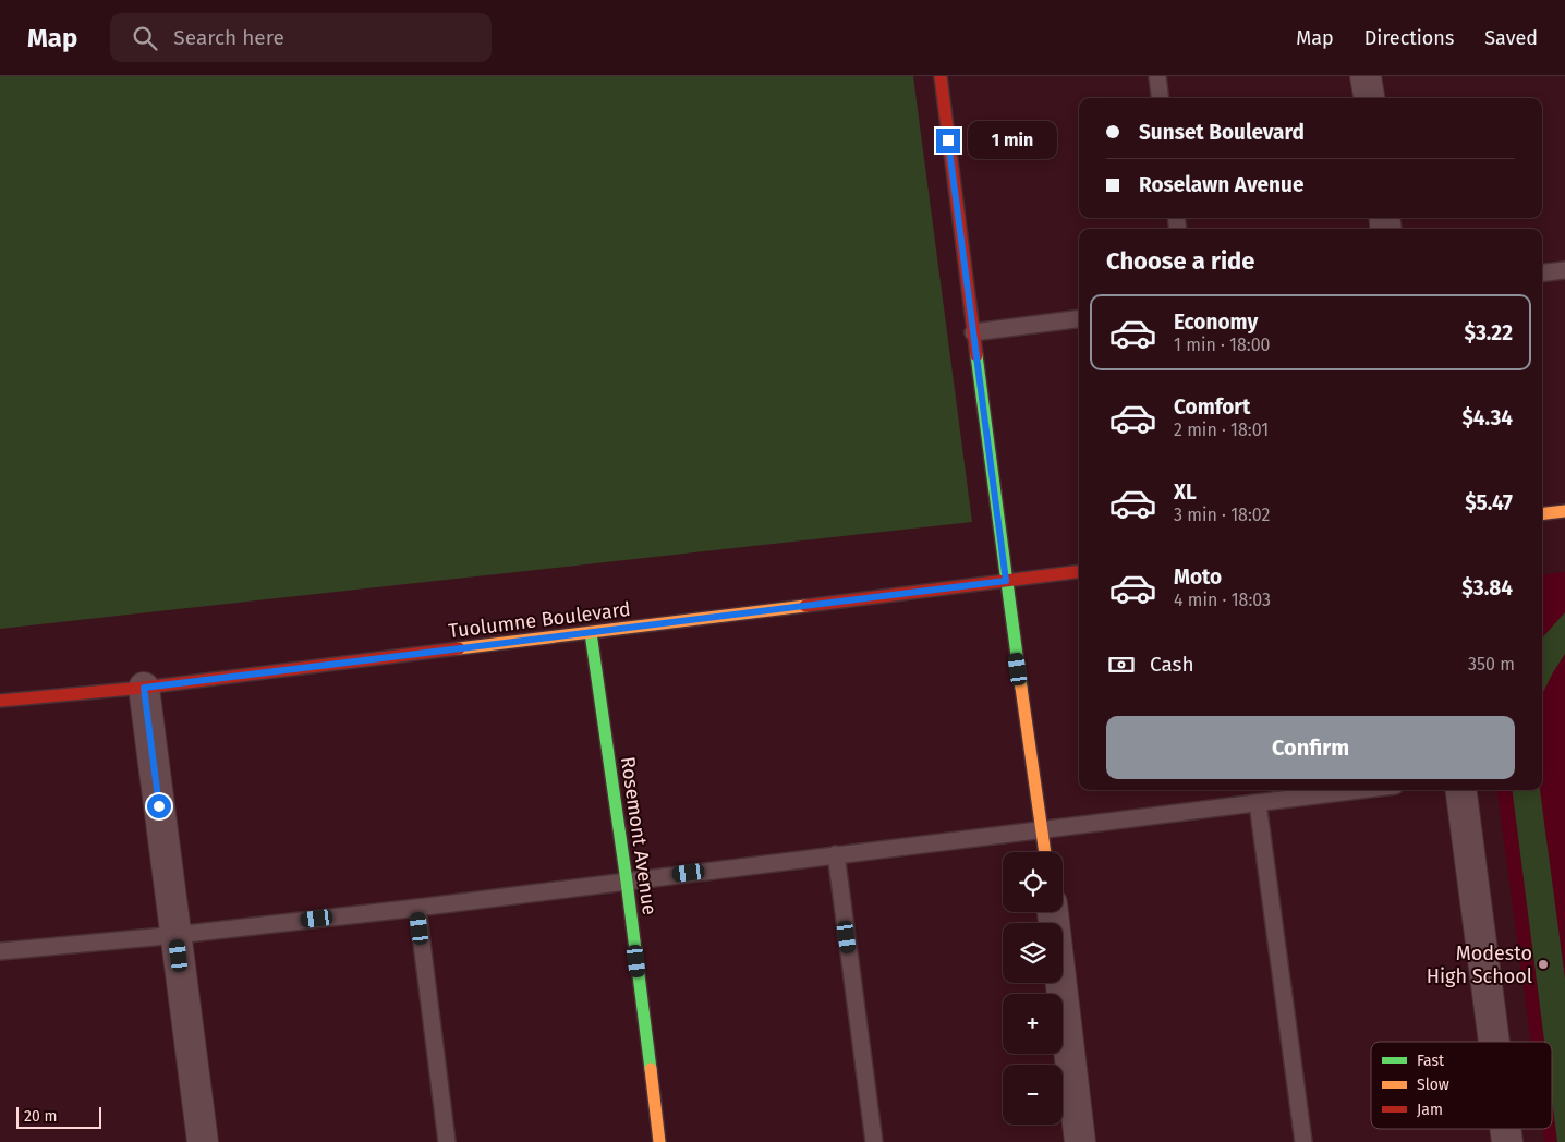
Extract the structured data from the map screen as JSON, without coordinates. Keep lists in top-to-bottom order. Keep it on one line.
{"streets":{"street":["Tuolumne Boulevard","Rosemont Avenue"]},"crossings":[["Tuolumne Boulevard","Rosemont Avenue"]],"places":["Modesto High School"],"legend":["Fast","Slow","Jam"],"scale_bar":"20 m","page":{"header":"Map","search":"Search here","nav":["Map","Directions","Saved"],"banner":["Sunset Boulevard","Roselawn Avenue"],"bubble":"1 min","heading":"Choose a ride","list":[{"name":"Economy","note":"1 min · 18:00","value":"$3.22"},{"name":"Comfort","note":"2 min · 18:01","value":"$4.34"},{"name":"XL","note":"3 min · 18:02","value":"$5.47"},{"name":"Moto","note":"4 min · 18:03","value":"$3.84"}],"pay":["Cash","350 m"],"buttons":"Confirm","map_buttons":["+","−"],"scale":"20 m"}}
